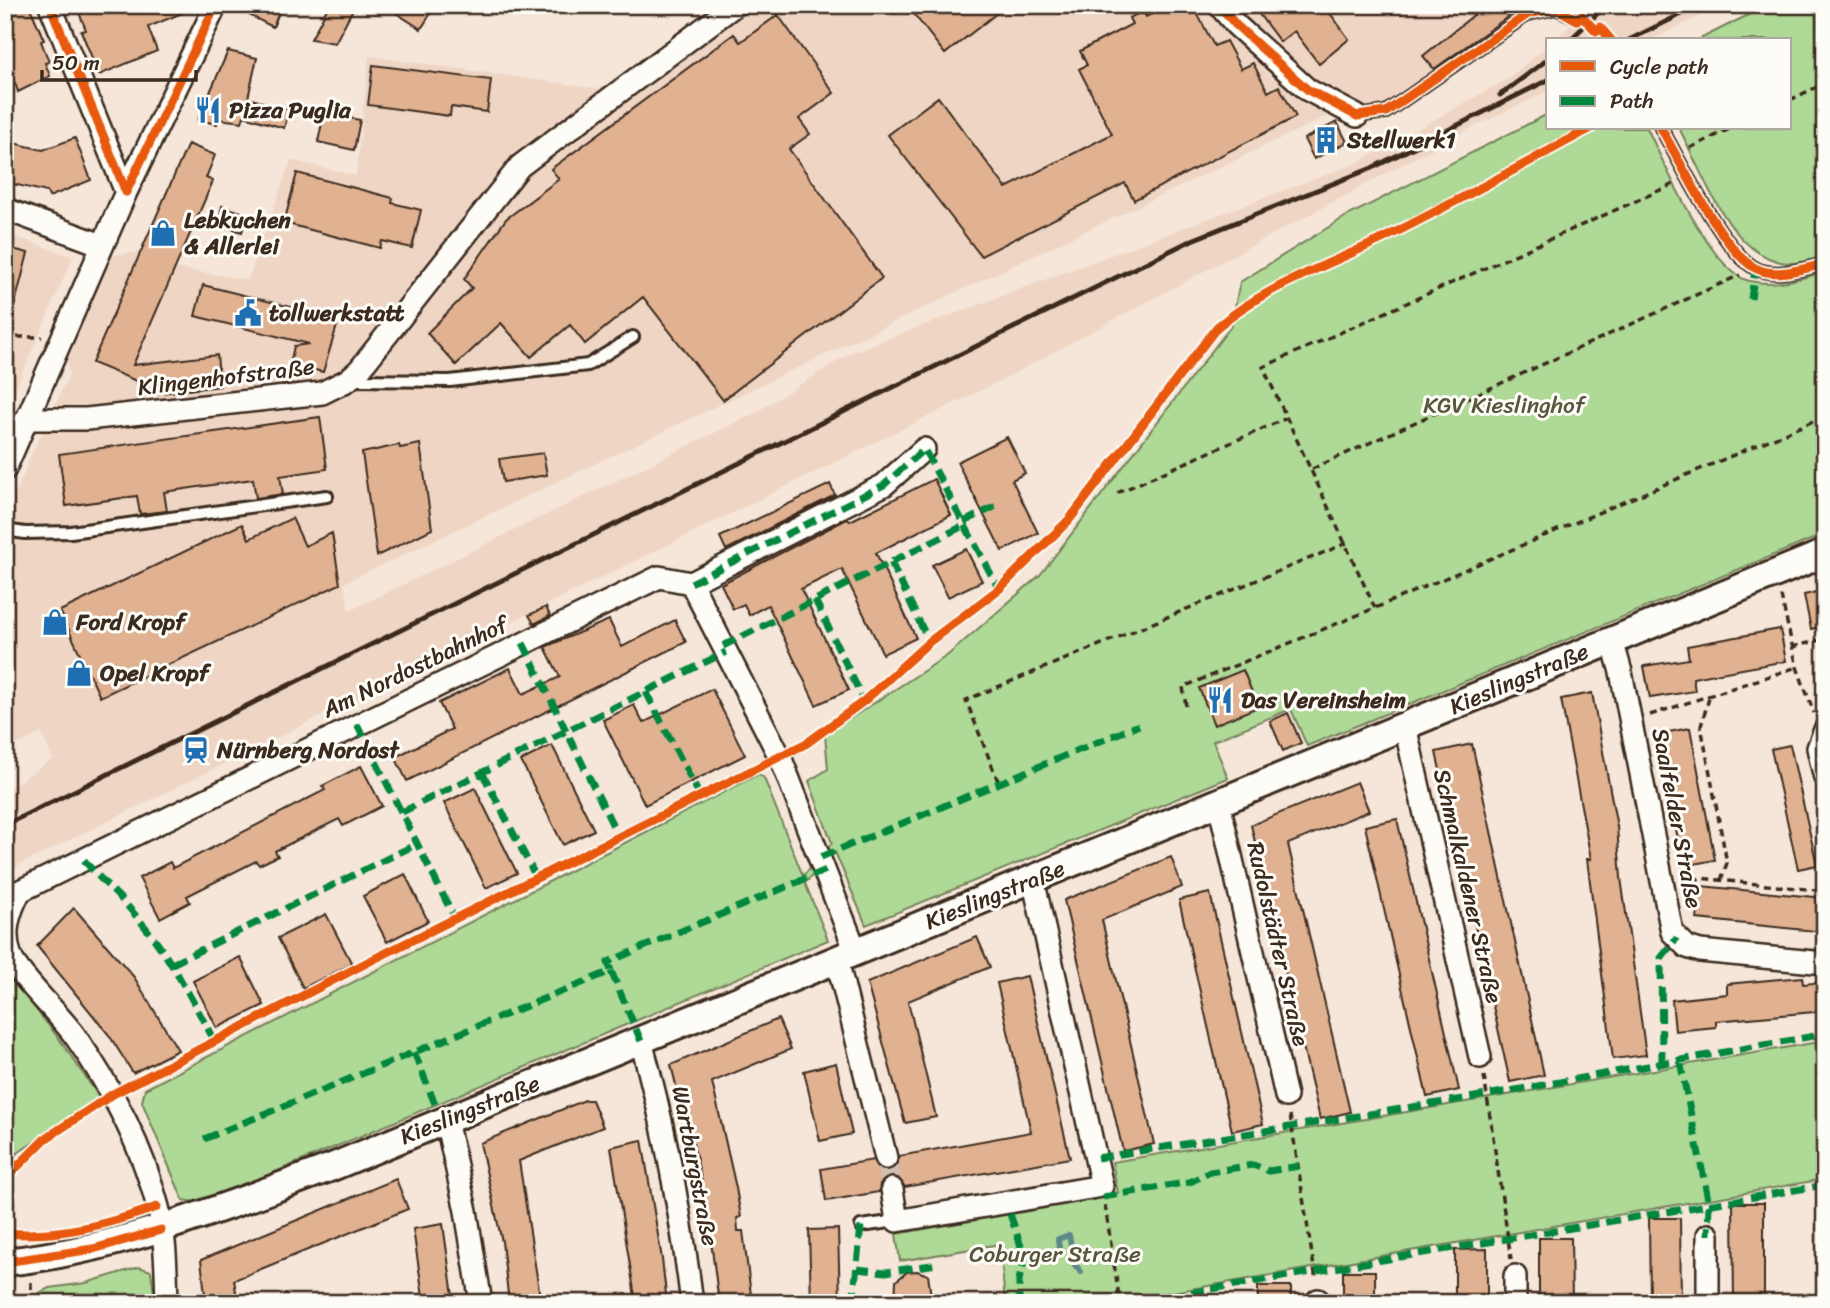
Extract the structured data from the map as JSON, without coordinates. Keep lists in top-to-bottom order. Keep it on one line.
{"streets":{"street":["Klingenhofstraße","Am Nordostbahnhof","Kieslingstraße","Saalfelder Straße","Schmalkaldener Straße","Rudolstädter Straße","Wartburgstraße"]},"crossings":[["Am Nordostbahnhof","Kieslingstraße"],["Kieslingstraße","Saalfelder Straße"],["Kieslingstraße","Schmalkaldener Straße"],["Kieslingstraße","Rudolstädter Straße"],["Kieslingstraße","Wartburgstraße"]],"parks":["KGV Kieslinghof","Coburger Straße"],"places":{"restaurant":["Pizza Puglia","Das Vereinsheim"],"building":["Stellwerk1"],"shop":["Lebkuchen & Allerlei","Ford Kropf","Opel Kropf"],"public building":["tollwerkstatt"],"station":["Nürnberg Nordost"]},"legend":["Cycle path","Path"],"scale_bar":"50 m"}
